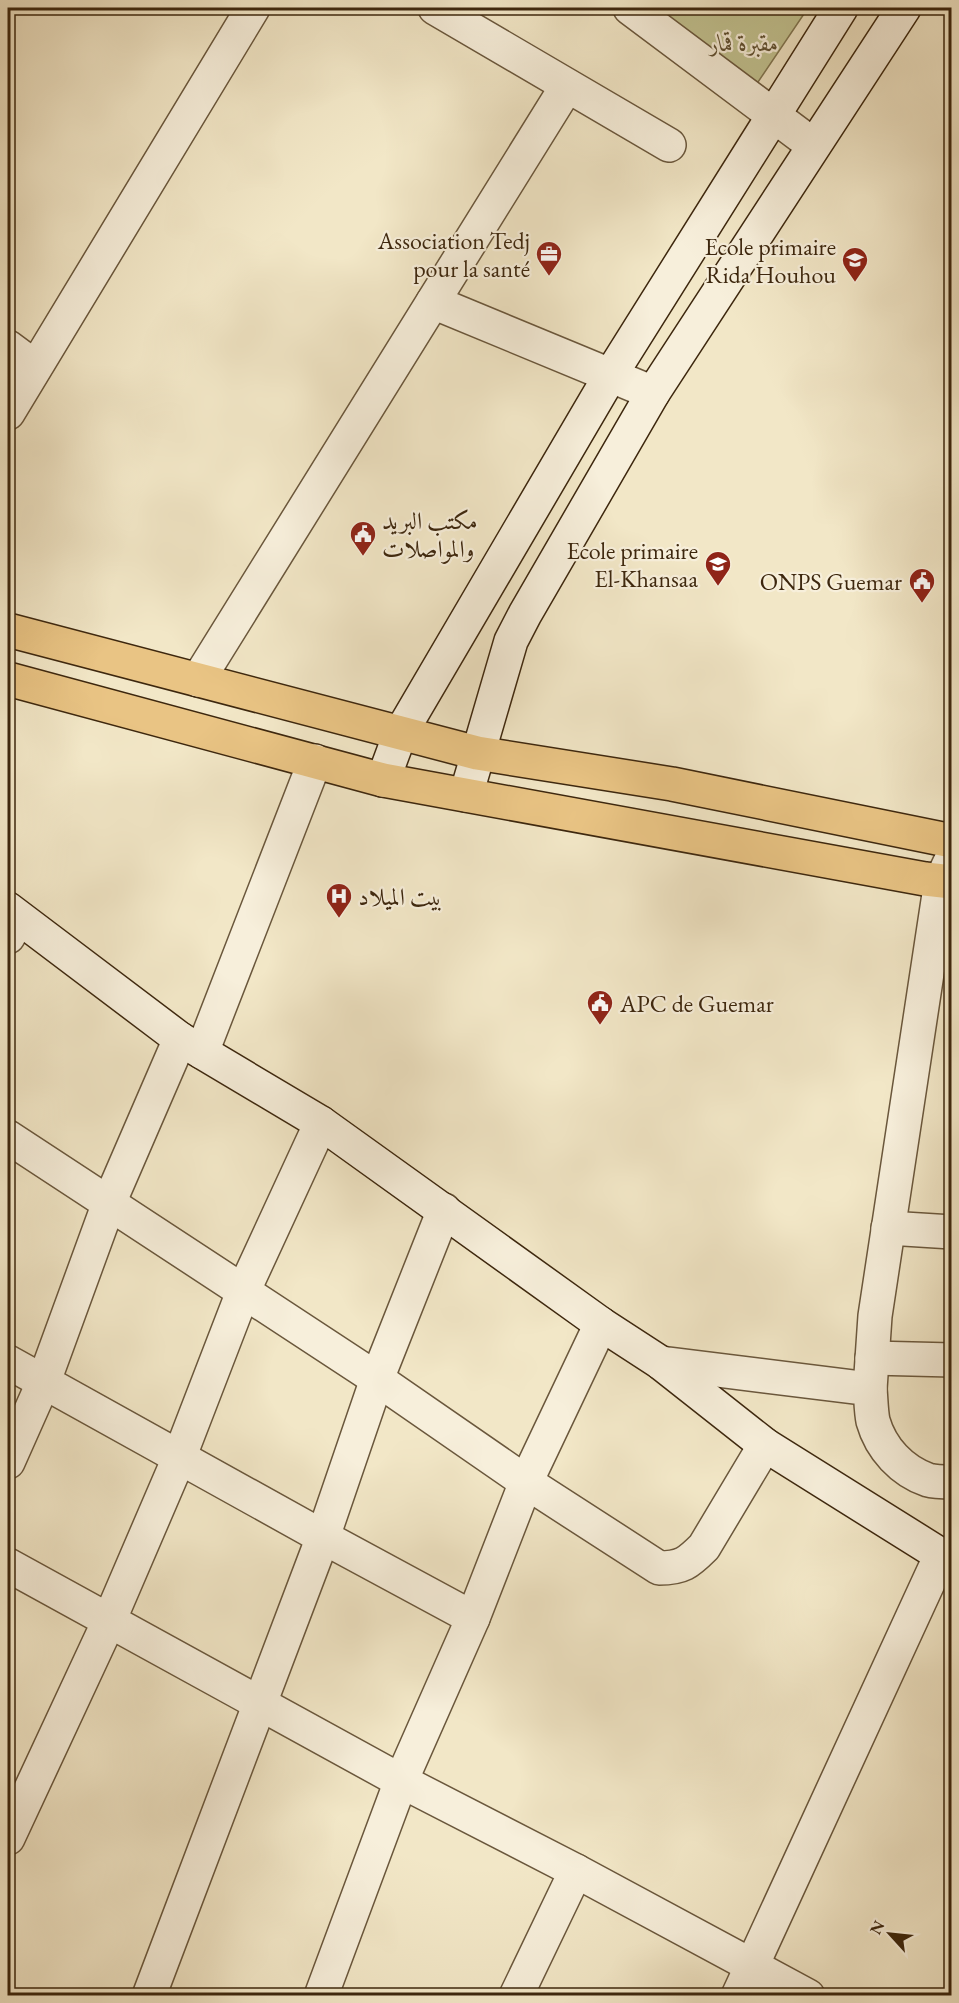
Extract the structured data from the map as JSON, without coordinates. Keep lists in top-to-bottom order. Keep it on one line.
{"parks":["مقبرة قمار"],"places":{"office":["Association Tedj pour la santé"],"school or university":["Ecole primaire Rida Houhou","Ecole primaire El-Khansaa"],"public building":["مكتب البريد والمواصلات","ONPS Guemar","APC de Guemar"],"hospital":["بيت الميلاد"]},"north":"top left"}
